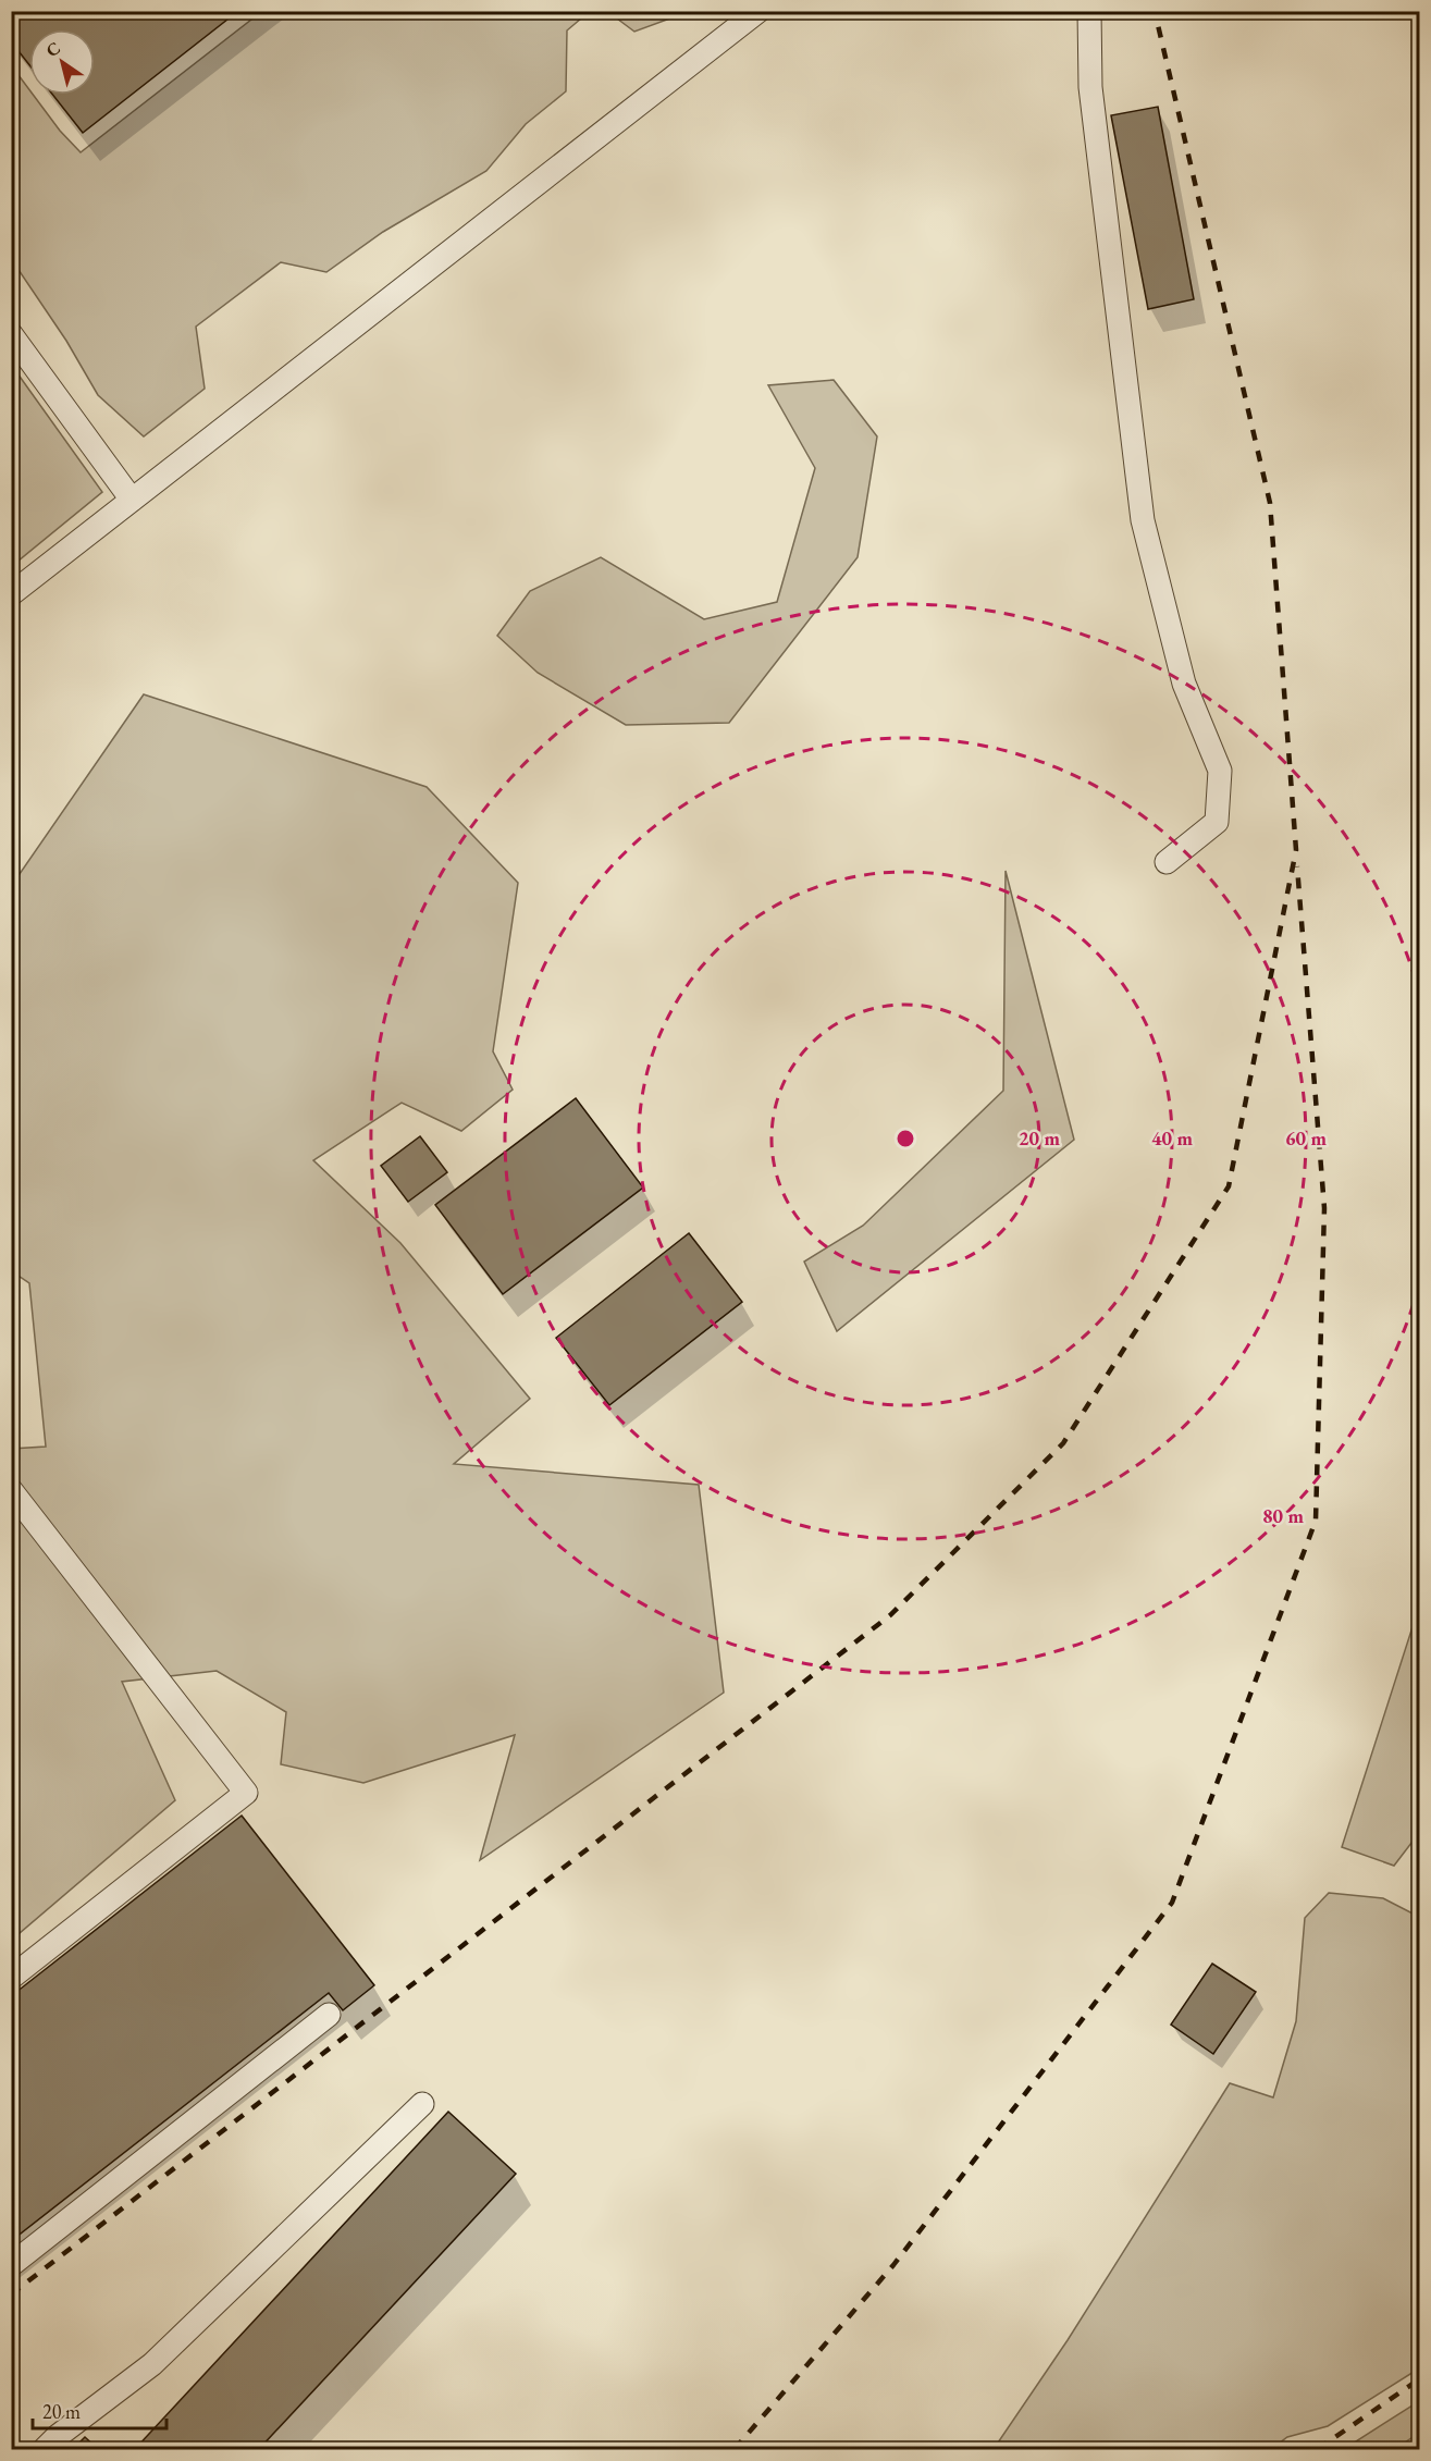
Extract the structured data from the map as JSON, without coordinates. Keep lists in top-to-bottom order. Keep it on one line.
{"scale_bar":"20 m","north":"top left","rings":["20 m","40 m","60 m","80 m"]}
